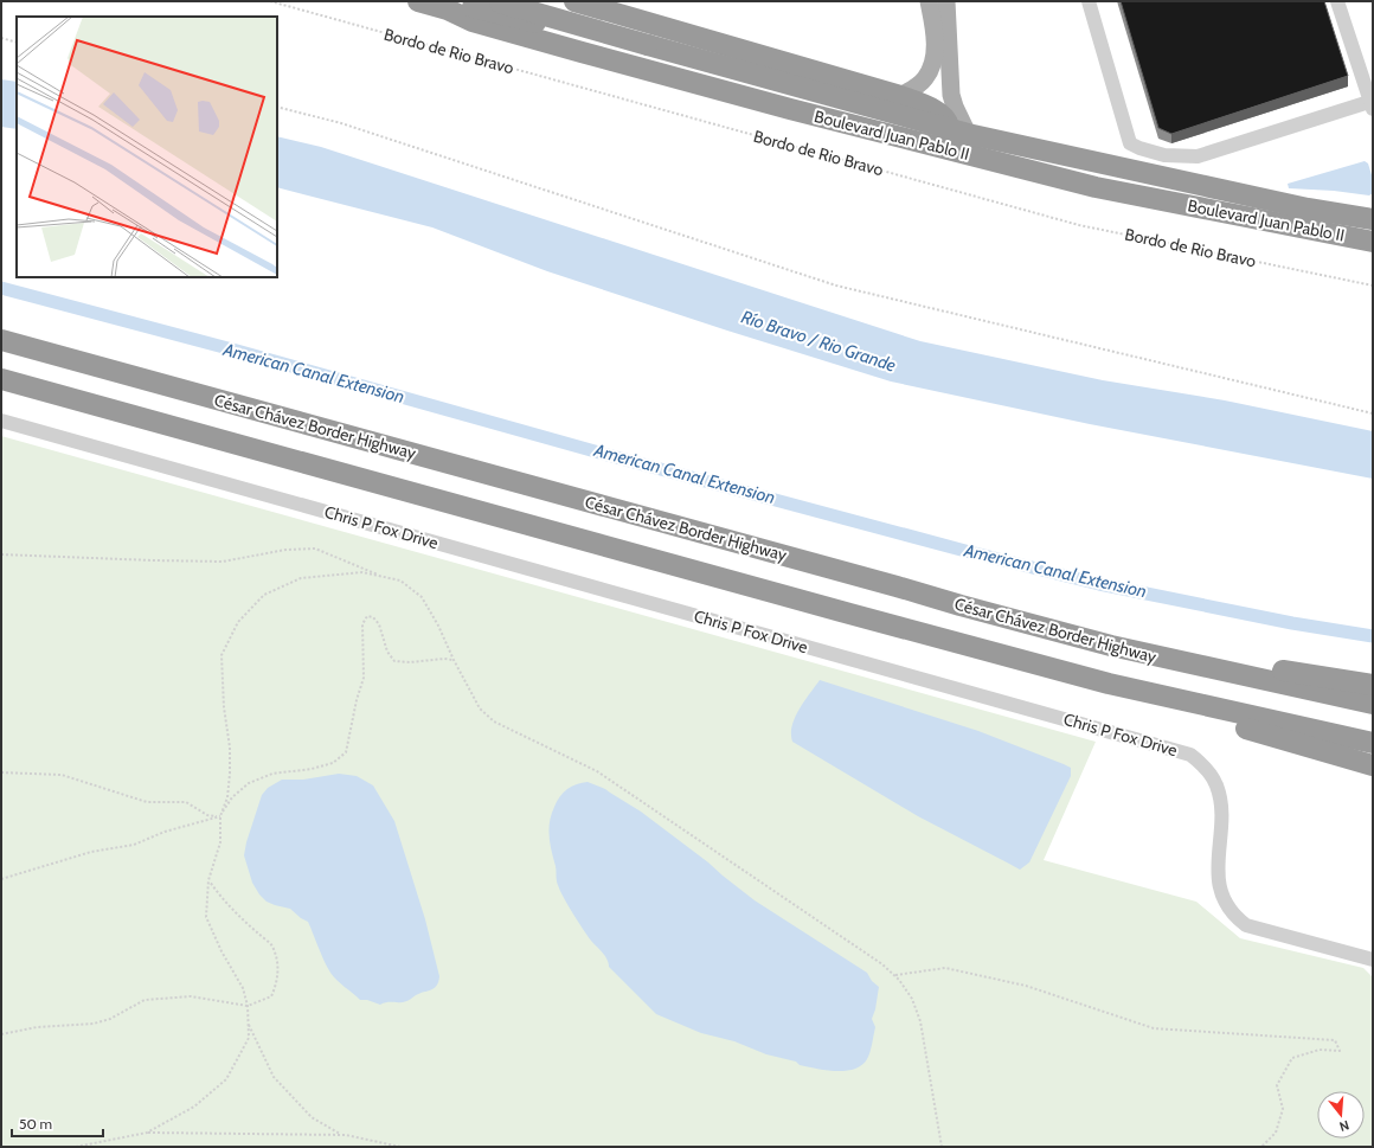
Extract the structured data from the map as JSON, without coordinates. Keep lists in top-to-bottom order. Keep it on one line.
{"streets":{"highway":["Boulevard Juan Pablo II","César Chávez Border Highway"],"street":["Chris P Fox Drive"],"path":["Bordo de Rio Bravo"]},"water":["Río Bravo / Rio Grande","American Canal Extension"],"scale_bar":"50 m","north":"bottom"}
